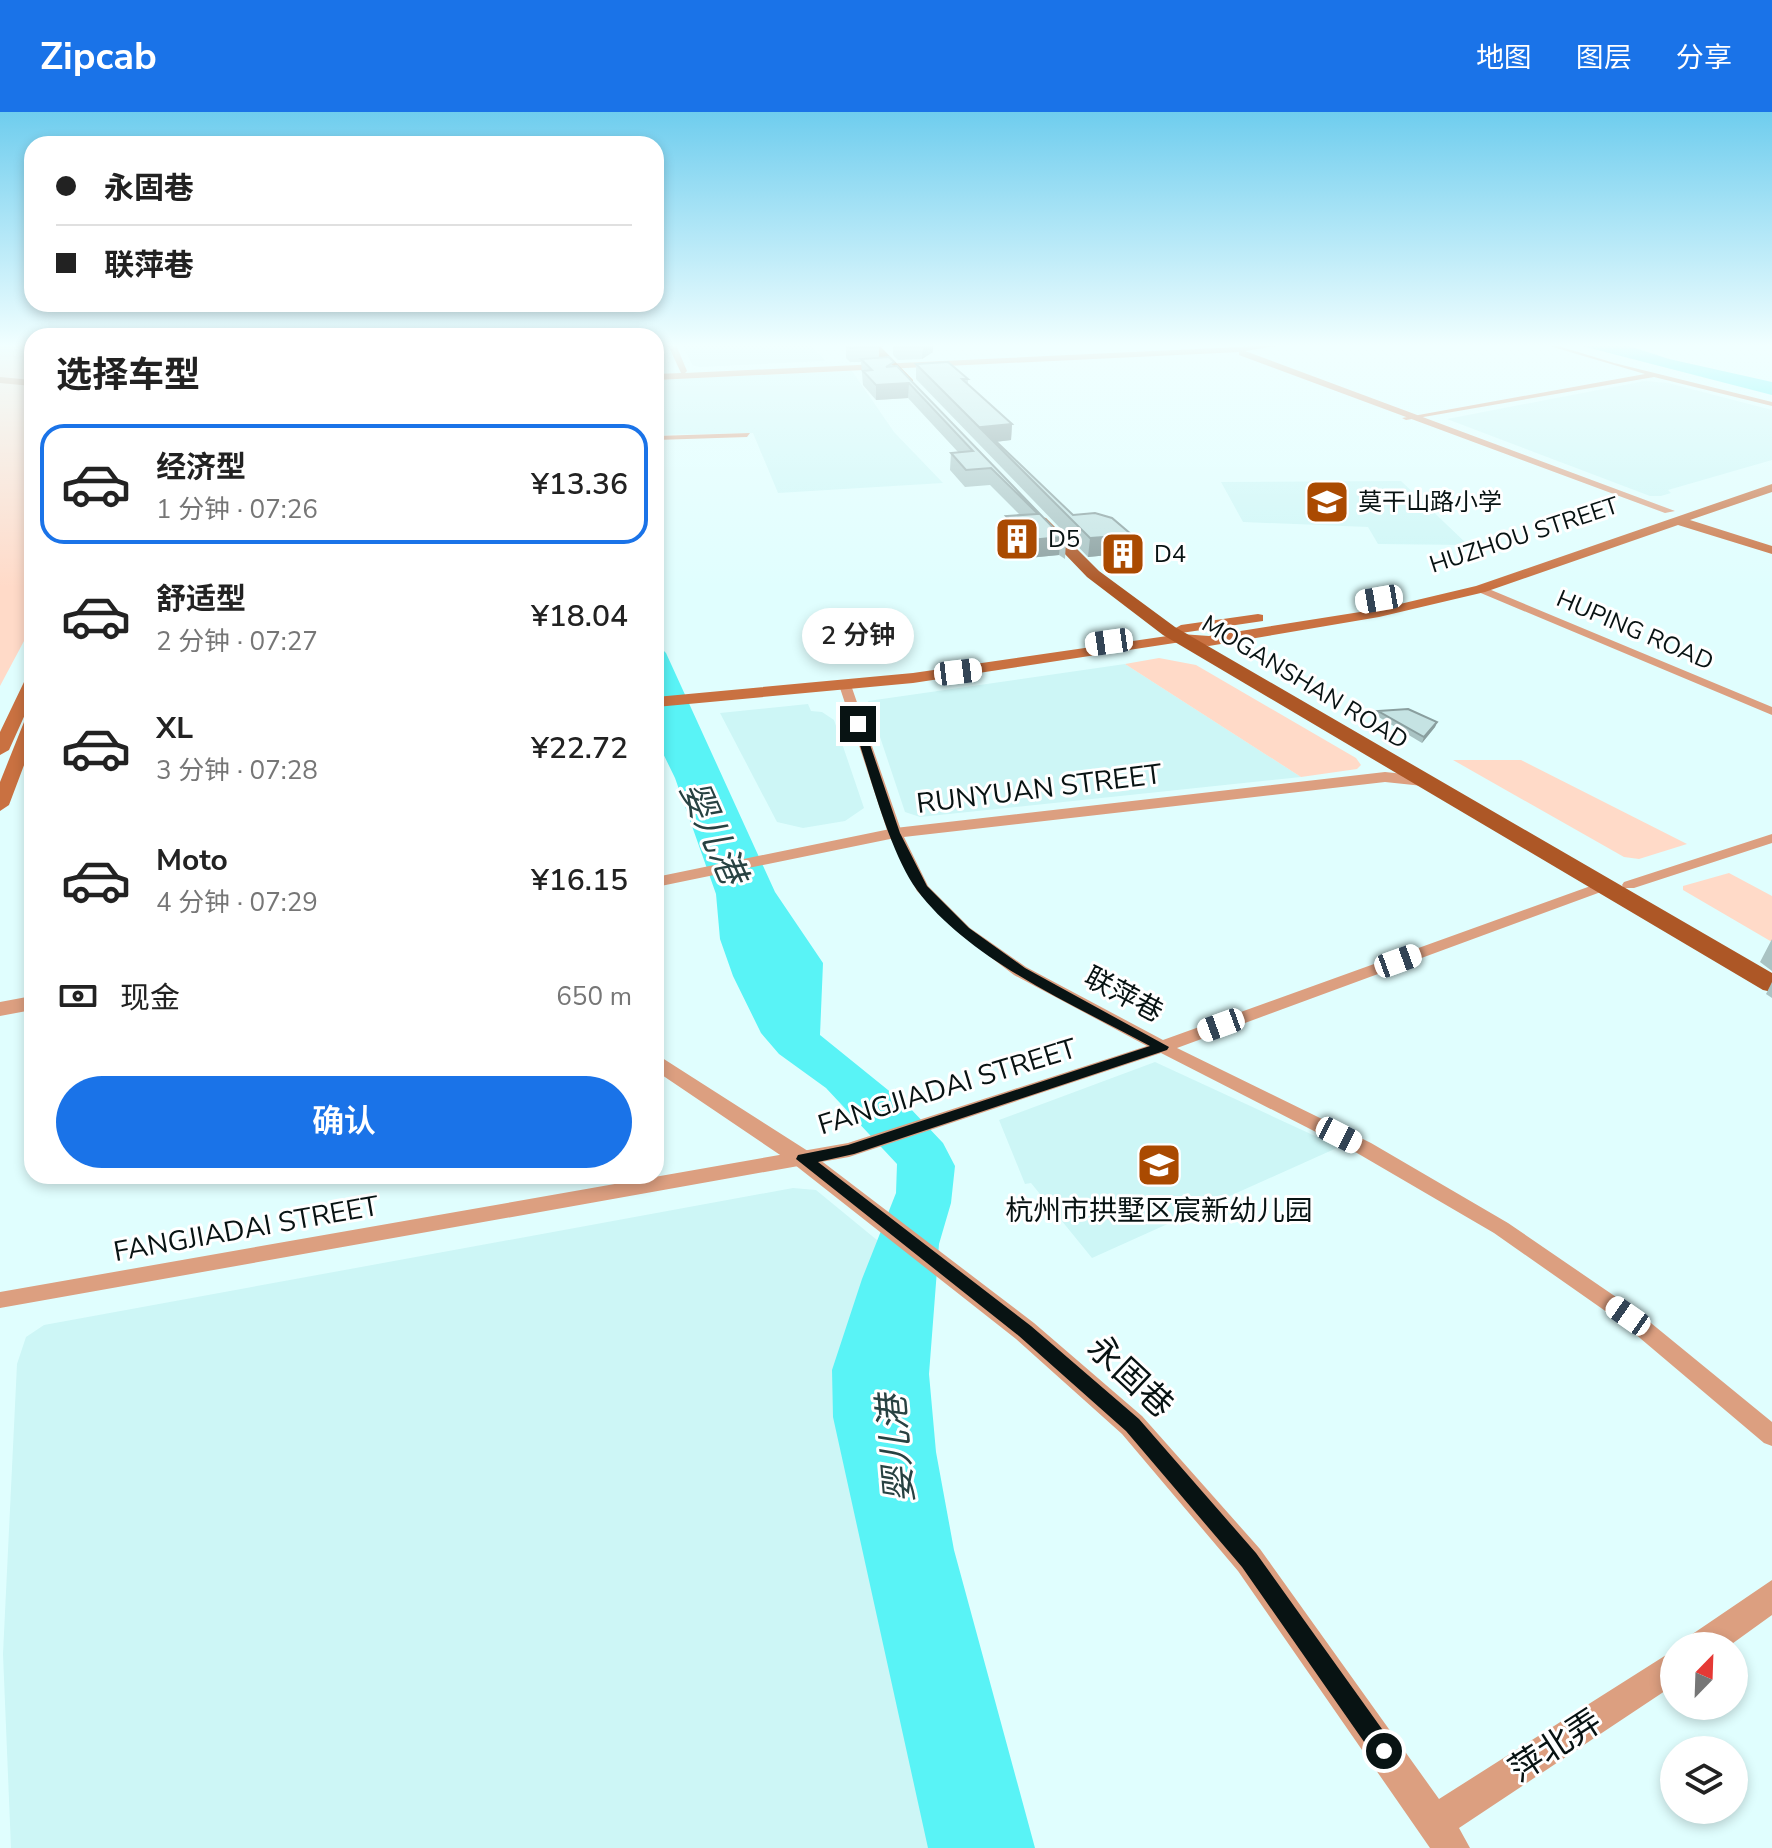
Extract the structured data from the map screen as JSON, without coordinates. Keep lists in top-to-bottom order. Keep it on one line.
{"streets":{"main road":["HUZHOU STREET","MOGANSHAN ROAD"],"street":["HUPING ROAD","RUNYUAN STREET","联萍巷","FANGJIADAI STREET","永固巷","萍北弄"]},"crossings":[["HUZHOU STREET","HUPING ROAD"],["HUZHOU STREET","MOGANSHAN ROAD"],["MOGANSHAN ROAD","RUNYUAN STREET"],["MOGANSHAN ROAD","FANGJIADAI STREET"],["RUNYUAN STREET","联萍巷"],["联萍巷","FANGJIADAI STREET"],["FANGJIADAI STREET","永固巷"],["永固巷","萍北弄"]],"water":["婴儿港"],"places":{"school or university":["莫干山路小学","杭州市拱墅区宸新幼儿园"],"building":["D5","D4"]},"north":"top right","page":{"header":"Zipcab","nav":["地图","图层","分享"],"banner":["永固巷","联萍巷"],"heading":"选择车型","list":[{"name":"经济型","note":"1 分钟 · 07:26","value":"¥13.36"},{"name":"舒适型","note":"2 分钟 · 07:27","value":"¥18.04"},{"name":"XL","note":"3 分钟 · 07:28","value":"¥22.72"},{"name":"Moto","note":"4 分钟 · 07:29","value":"¥16.15"}],"bubble":"2 分钟","pay":["现金","650 m"],"buttons":"确认"}}
